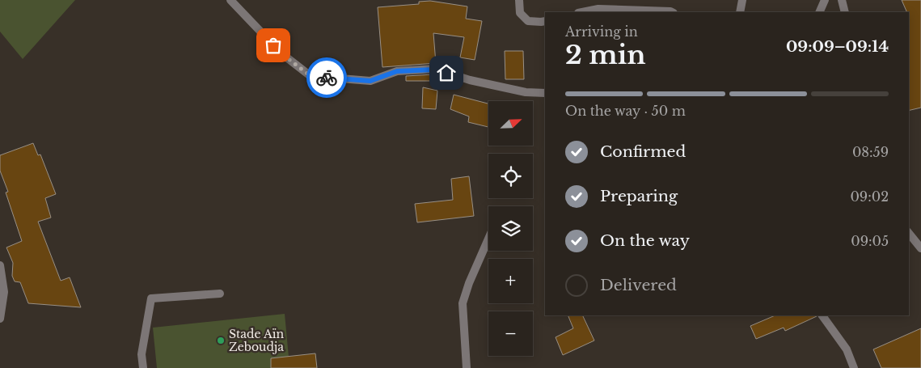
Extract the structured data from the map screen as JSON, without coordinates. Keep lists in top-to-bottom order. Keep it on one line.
{"places":["Stade Aïn Zeboudja"],"north":"top right","page":{"heading":["2 min","Arriving in","09:09–09:14"],"bar":"On the way · 50 m","map_buttons":["+","−"],"list":[["Confirmed","08:59"],["Preparing","09:02"],["On the way","09:05"],"Delivered"]}}
